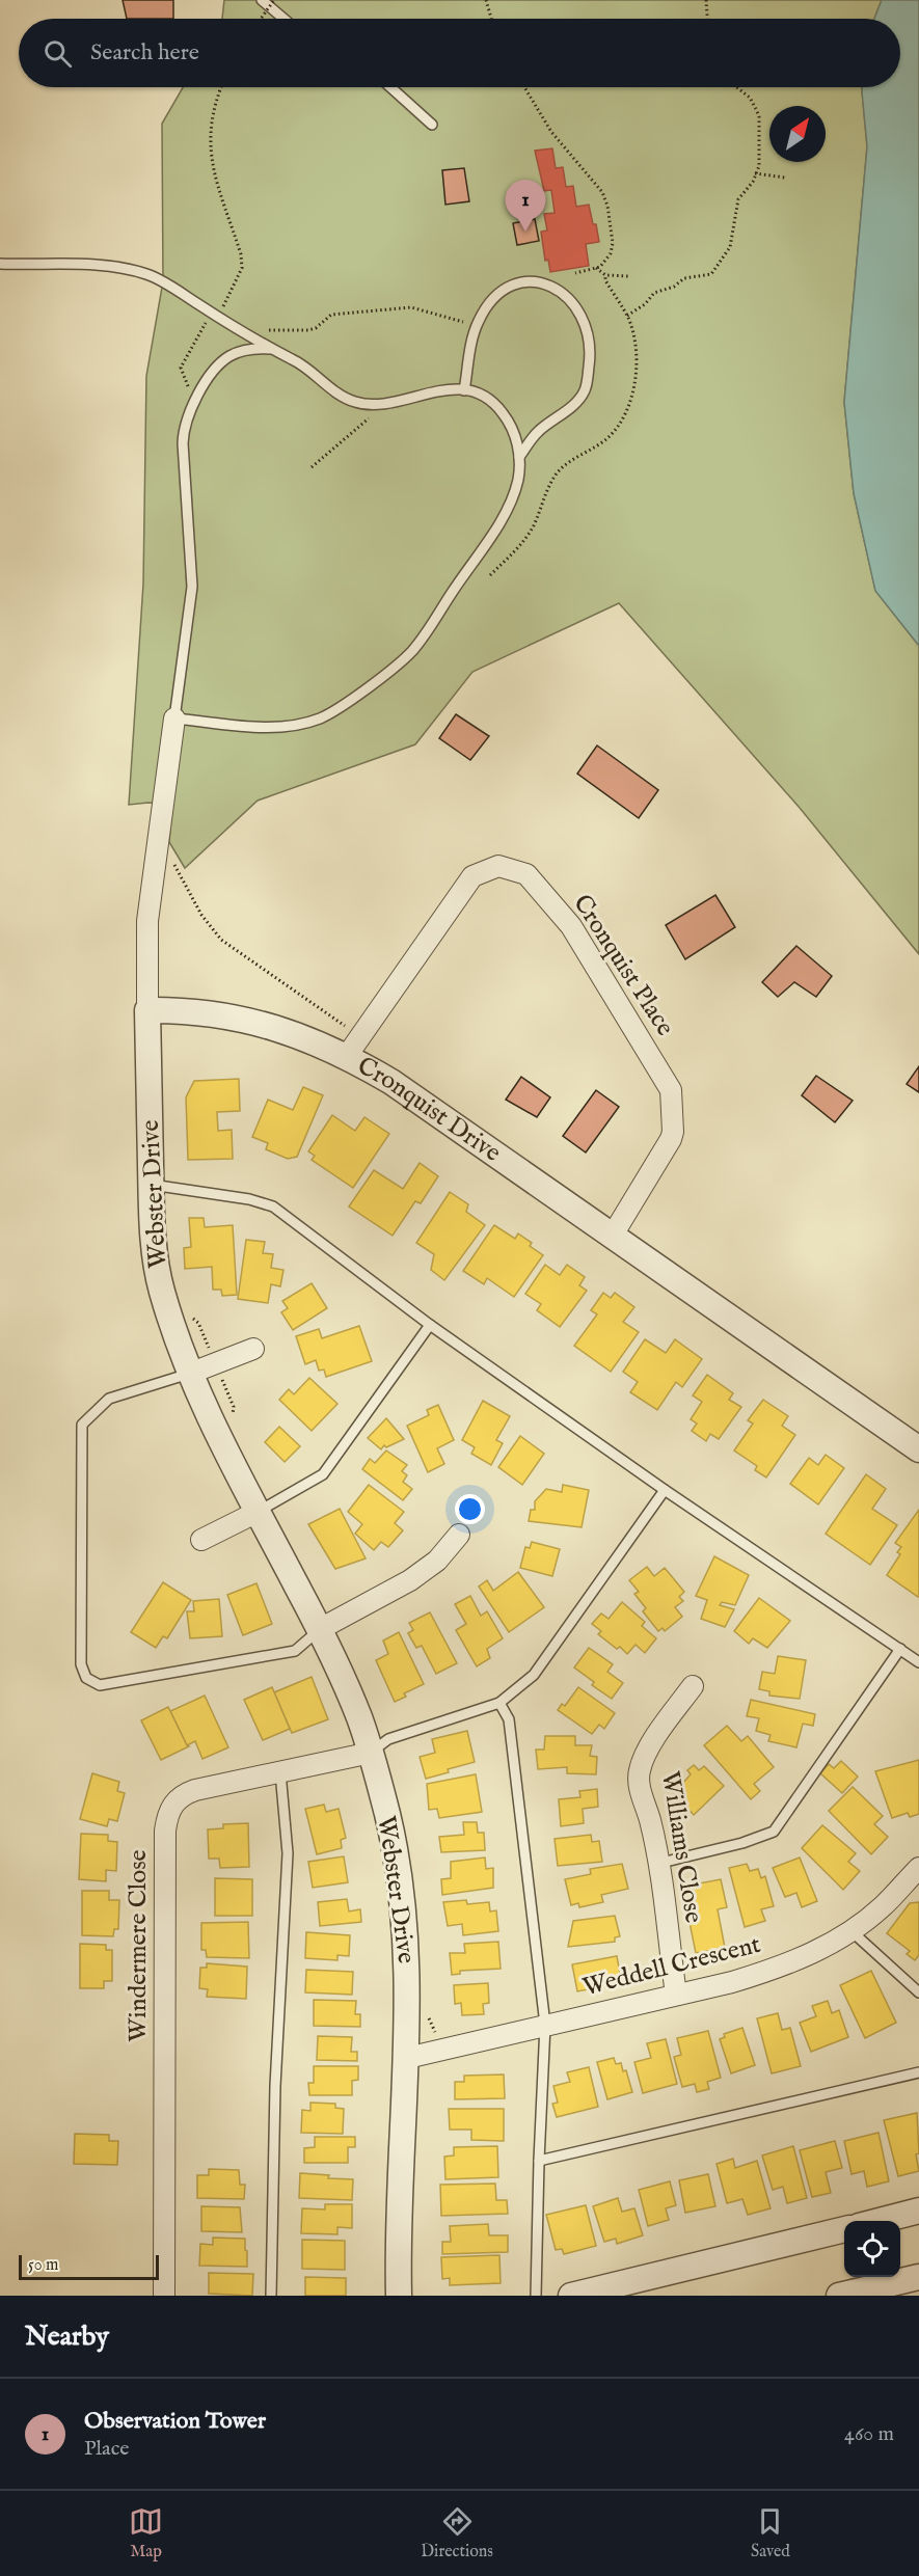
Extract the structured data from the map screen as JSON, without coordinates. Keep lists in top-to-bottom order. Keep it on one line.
{"streets":{"street":["Cronquist Place","Cronquist Drive","Webster Drive","Williams Close","Windermere Close","Weddell Crescent"]},"crossings":[["Cronquist Place","Cronquist Drive"],["Cronquist Drive","Webster Drive"],["Webster Drive","Windermere Close"],["Webster Drive","Weddell Crescent"],["Williams Close","Weddell Crescent"]],"scale_bar":"50 m","north":"top right","page":{"search":"Search here","pins":"1","scale":"50 m","heading":"Nearby","list":[{"mark":"1","name":"Observation Tower","note":"Place","value":"460 m"}],"nav":["Map","Directions","Saved"]}}
